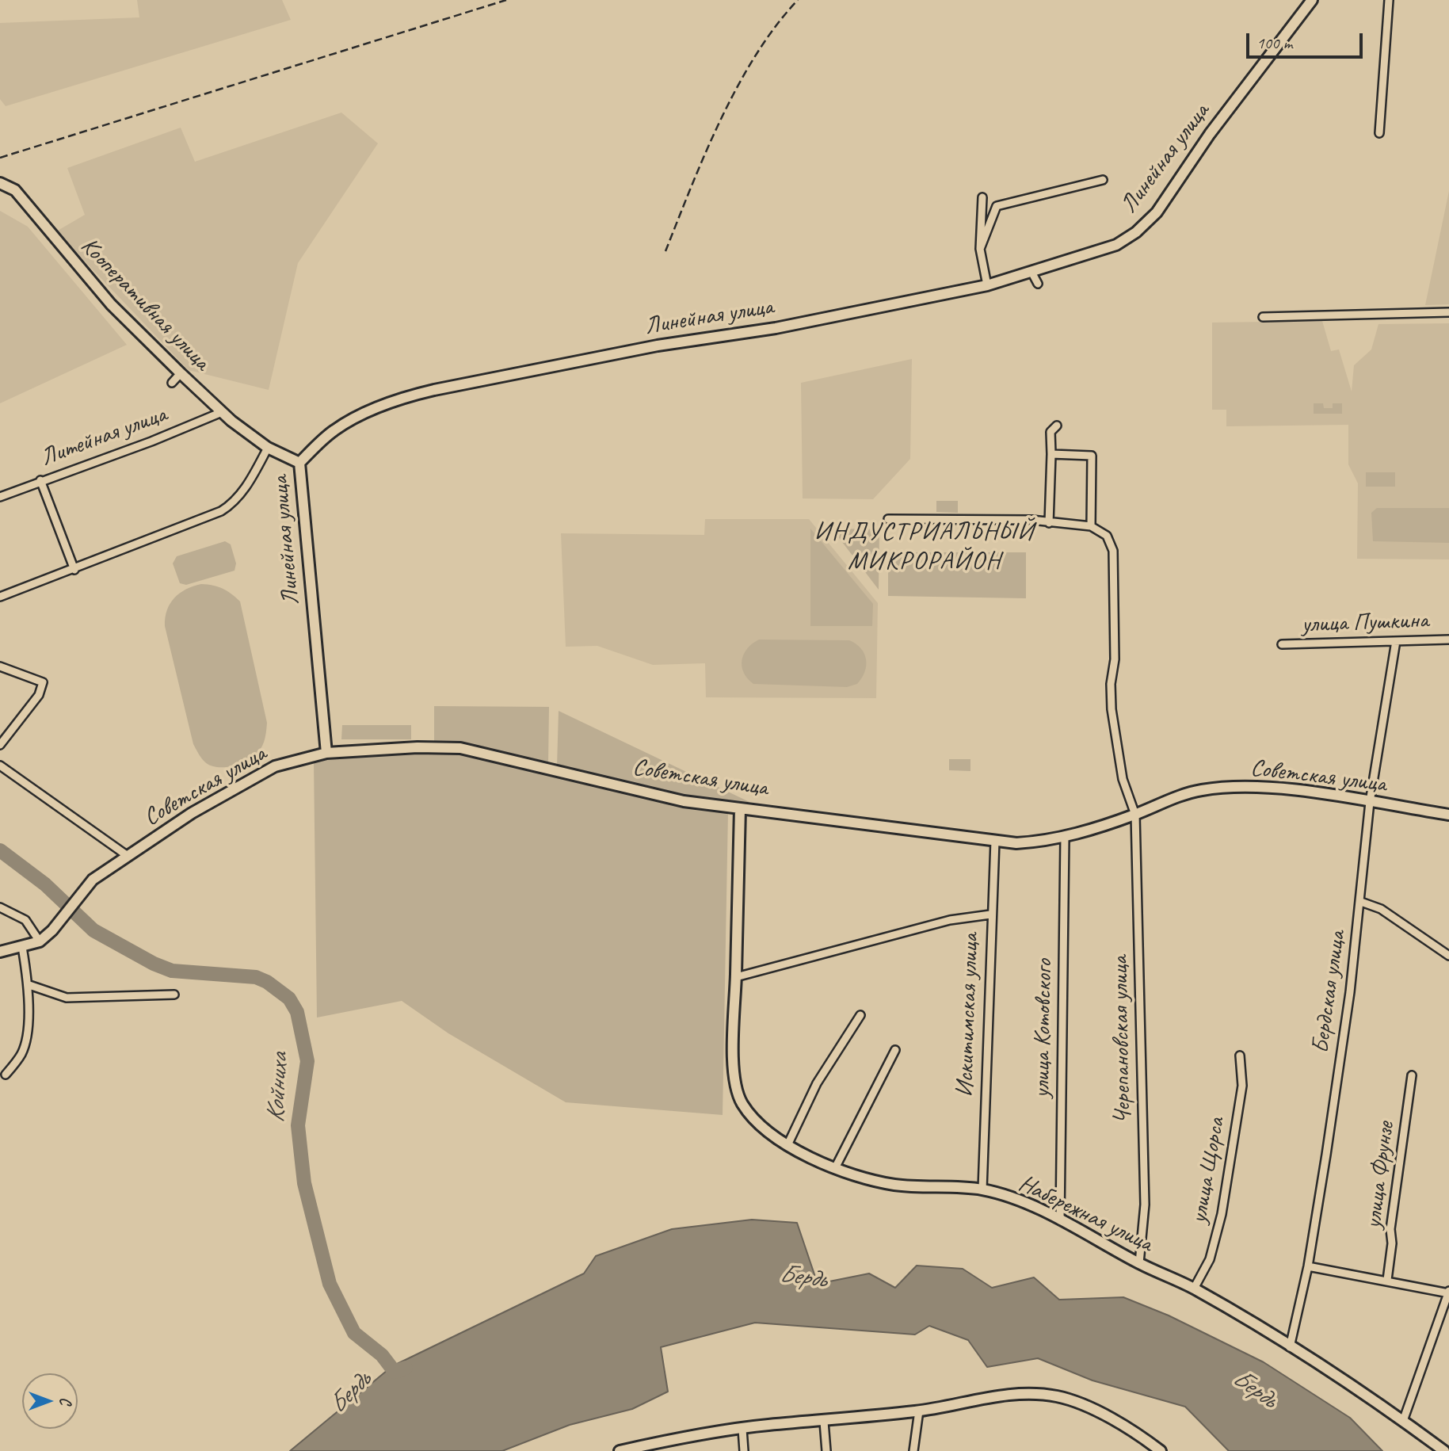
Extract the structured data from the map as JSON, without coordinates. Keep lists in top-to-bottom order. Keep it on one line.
{"streets":{"main road":["Линейная улица","Кооперативная улица","Советская улица","Набережная улица"],"street":["Литейная улица","улица Пушкина","Бердская улица","Искитимская улица","улица Котовского","Черепановская улица","улица Щорса","улица Фрунзе"]},"crossings":[["Линейная улица","Кооперативная улица"],["Линейная улица","Советская улица"],["Кооперативная улица","Литейная улица"],["улица Пушкина","Бердская улица"],["Советская улица","Бердская улица"],["Советская улица","Искитимская улица"],["Советская улица","улица Котовского"],["Советская улица","Черепановская улица"],["Советская улица","Набережная улица"],["Бердская улица","Набережная улица"],["Искитимская улица","Набережная улица"],["улица Котовского","Набережная улица"],["Черепановская улица","Набережная улица"],["улица Щорса","Набережная улица"]],"districts":["ИНДУСТРИАЛЬНЫЙ МИКРОРАЙОН"],"water":["Койниха","Бердь"],"scale_bar":"100 m","north":"right"}
